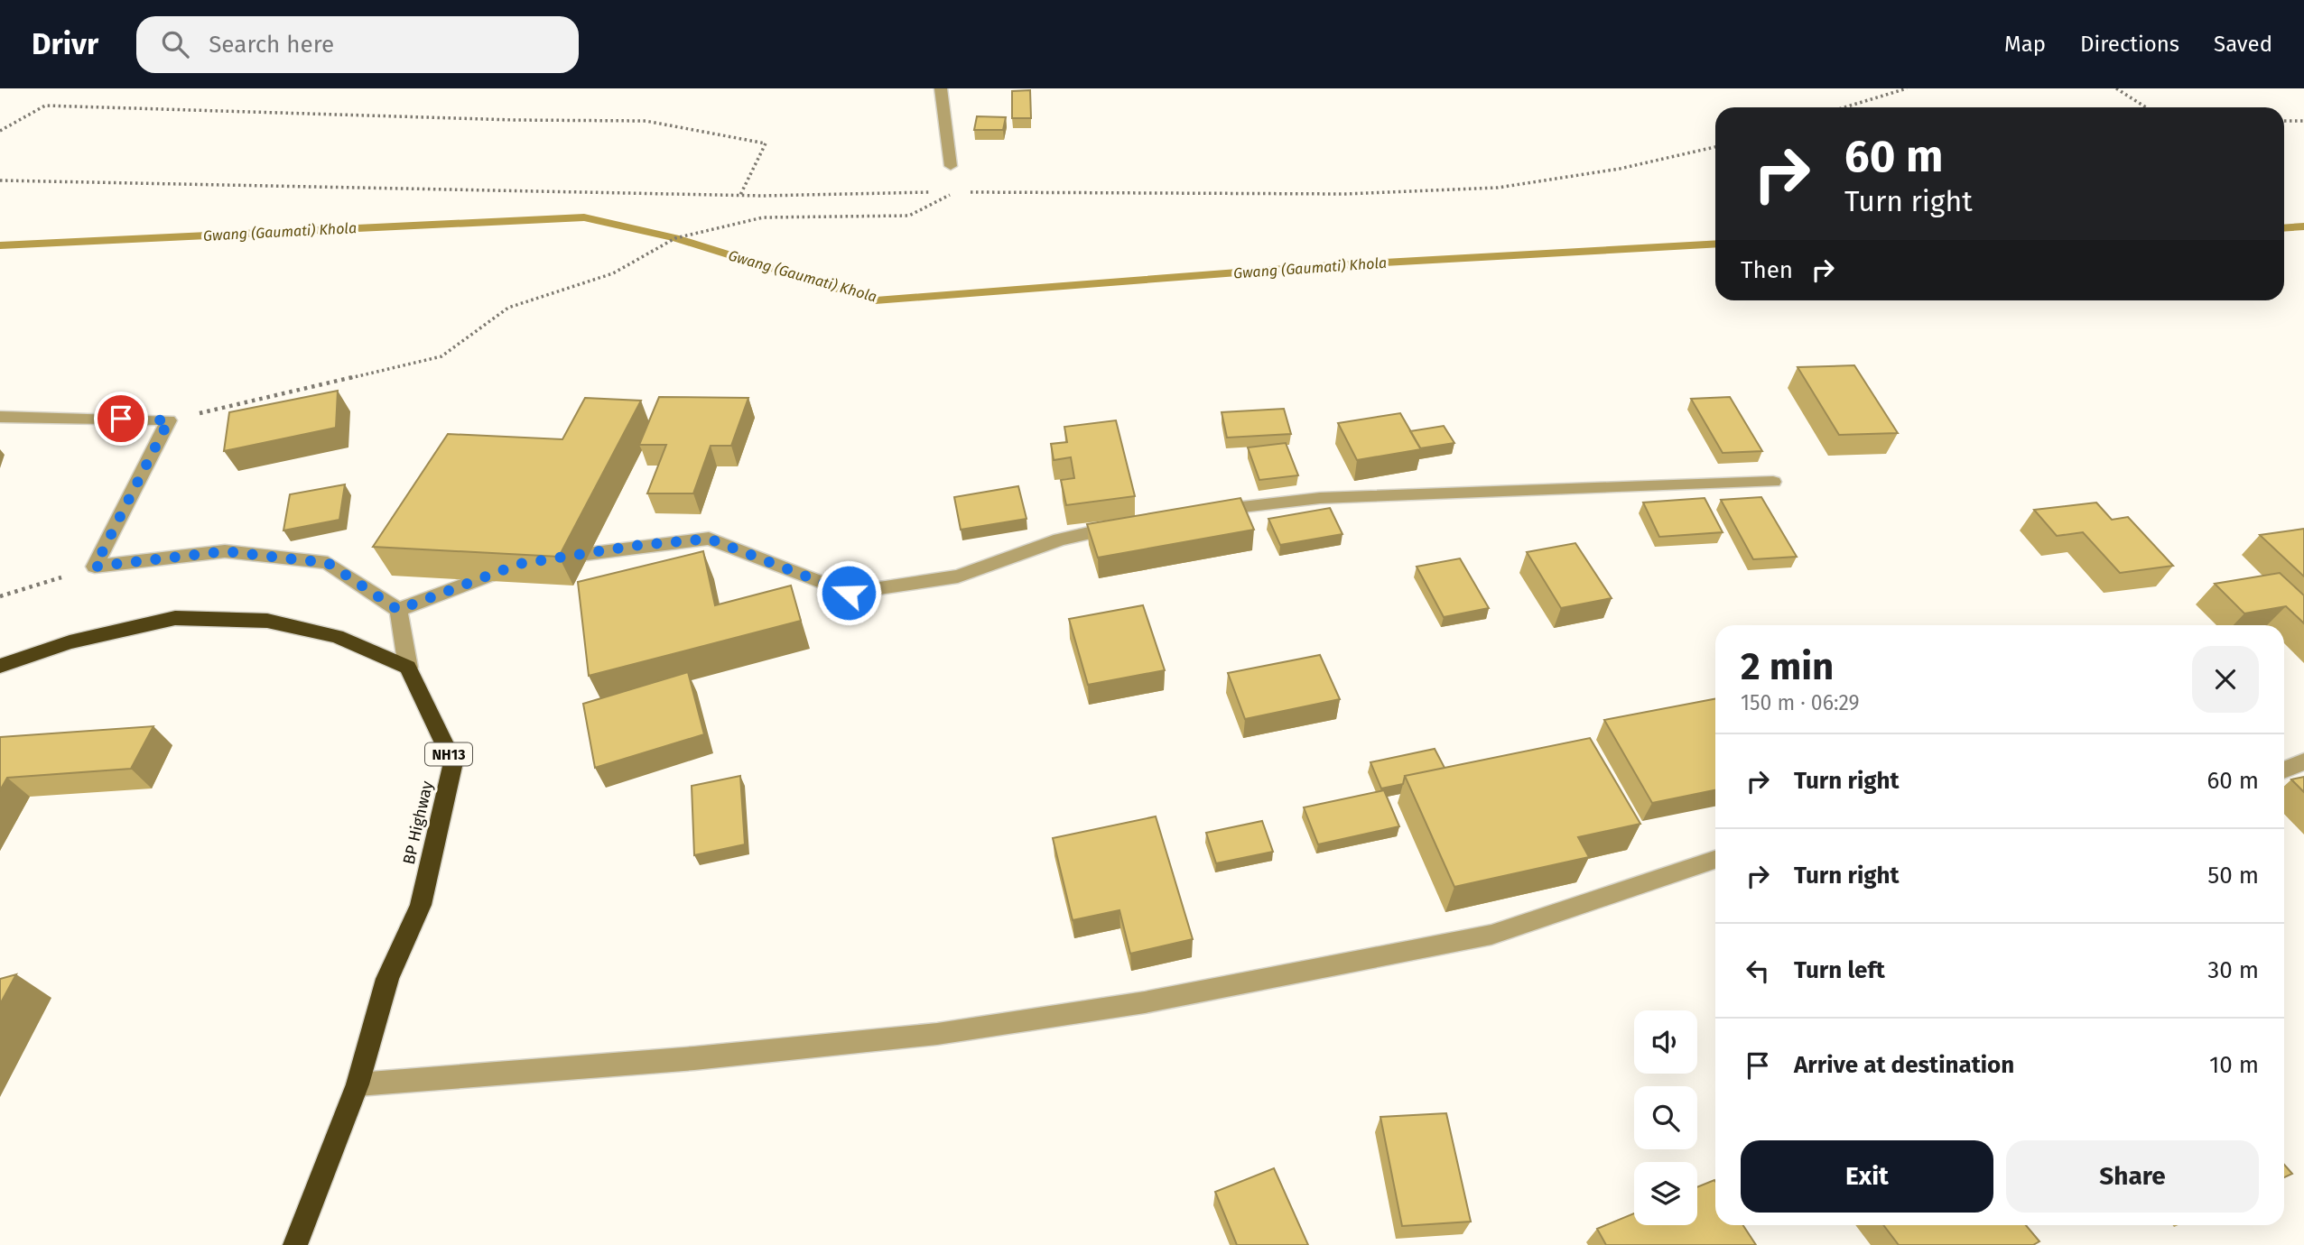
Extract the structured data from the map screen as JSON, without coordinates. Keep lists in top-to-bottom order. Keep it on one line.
{"streets":{"highway":["NH13","BP Highway"]},"water":["Gwang (Gaumati) Khola"],"page":{"header":"Drivr","search":"Search here","nav":["Map","Directions","Saved"],"turn":["60 m","Turn right"],"then":"Then","heading":["2 min","150 m · 06:29"],"list":[{"name":"Turn right","value":"60 m"},{"name":"Turn right","value":"50 m"},{"name":"Turn left","value":"30 m"},{"name":"Arrive at destination","value":"10 m"}],"buttons":["Exit","Share"]}}
